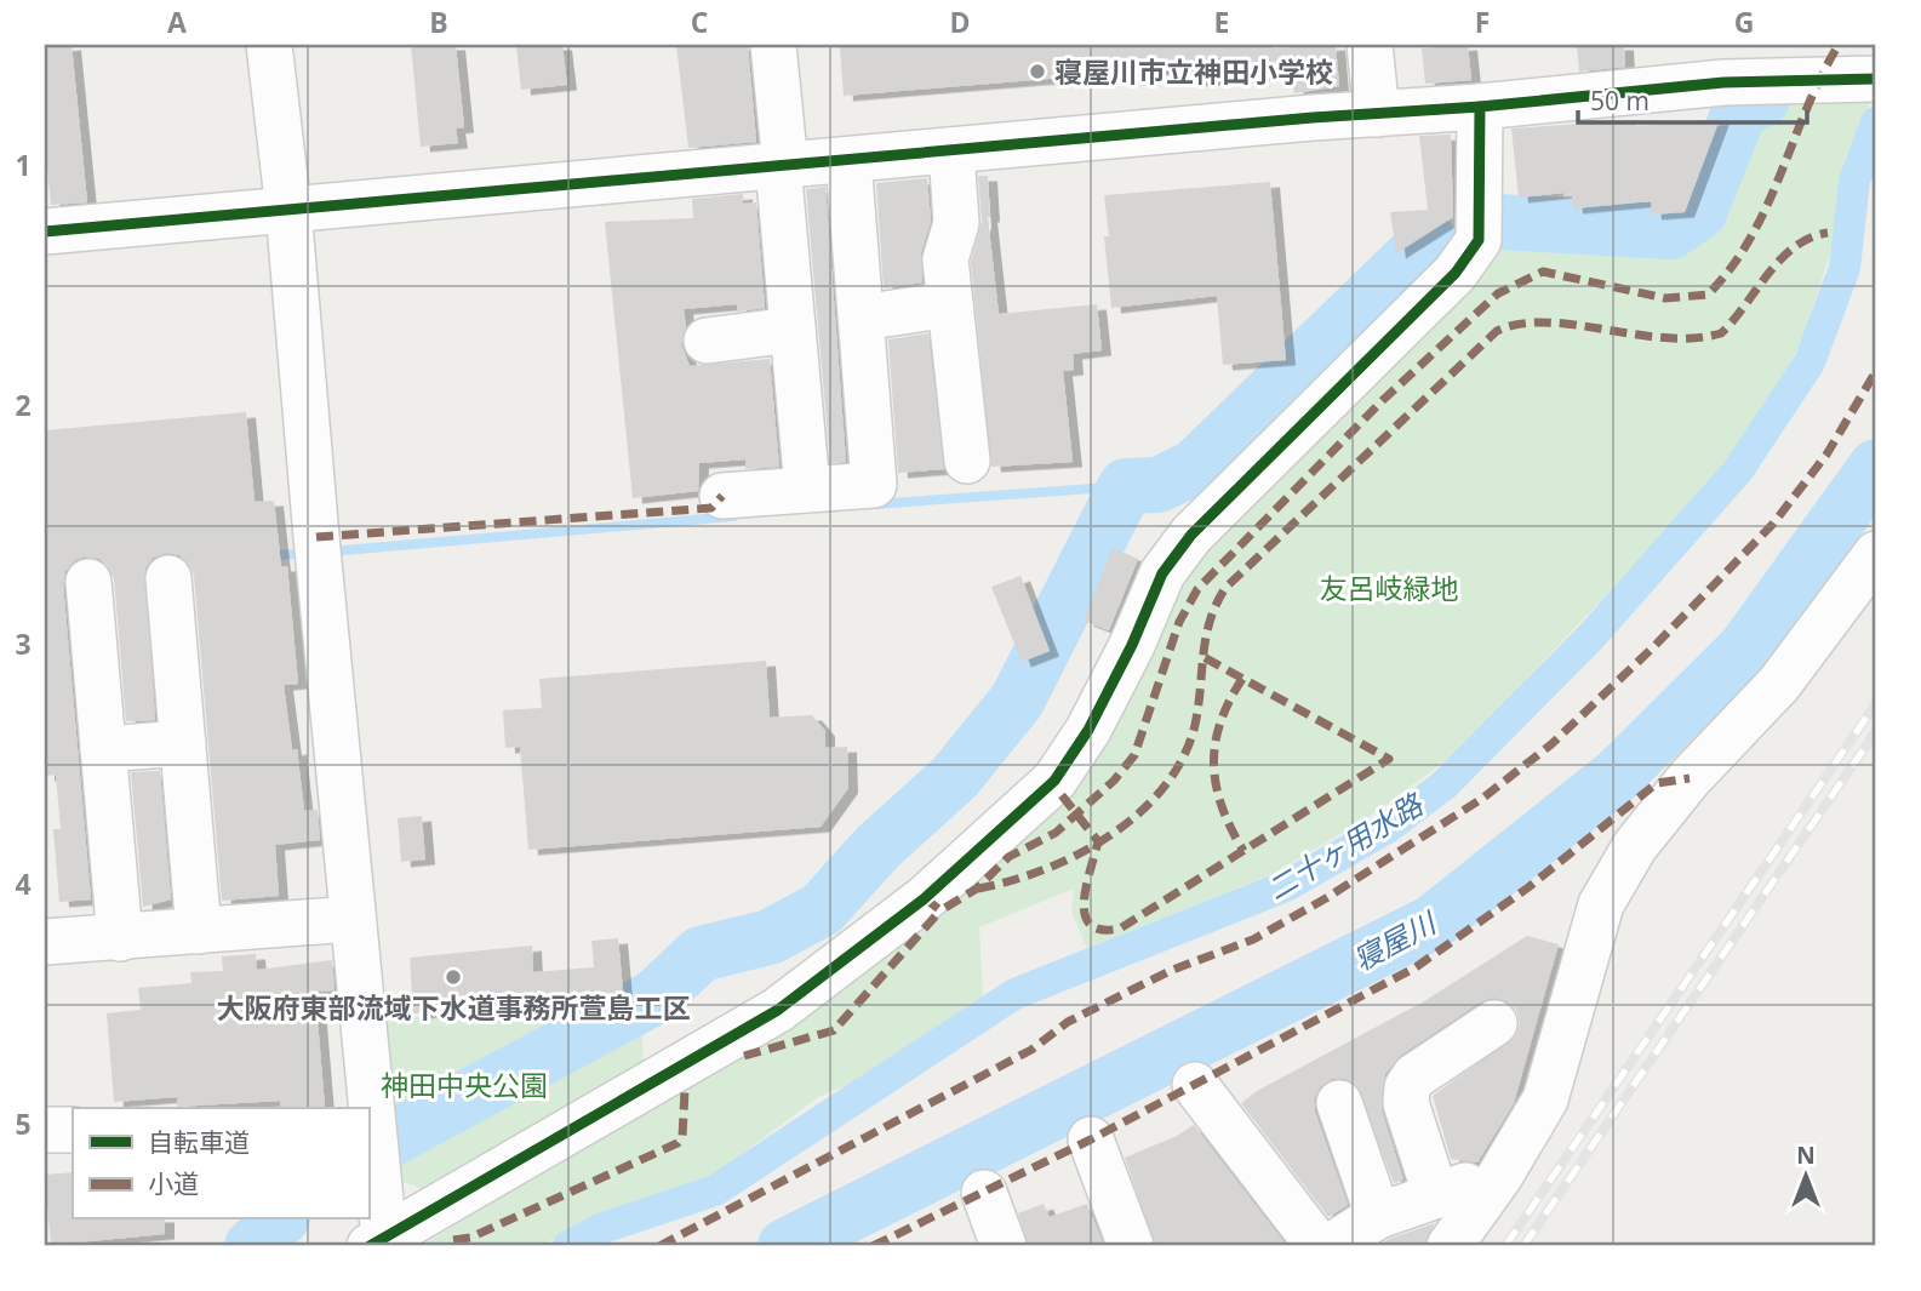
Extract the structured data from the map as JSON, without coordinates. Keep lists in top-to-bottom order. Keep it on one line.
{"water":["二十ヶ用水路","寝屋川"],"parks":["友呂岐緑地","神田中央公園"],"places":["寝屋川市立神田小学校","大阪府東部流域下水道事務所萱島工区"],"legend":["自転車道","小道"],"scale_bar":"50 m","north":"top","grid":{"columns":["A","B","C","D","E","F","G"],"rows":["1","2","3","4","5"]}}
